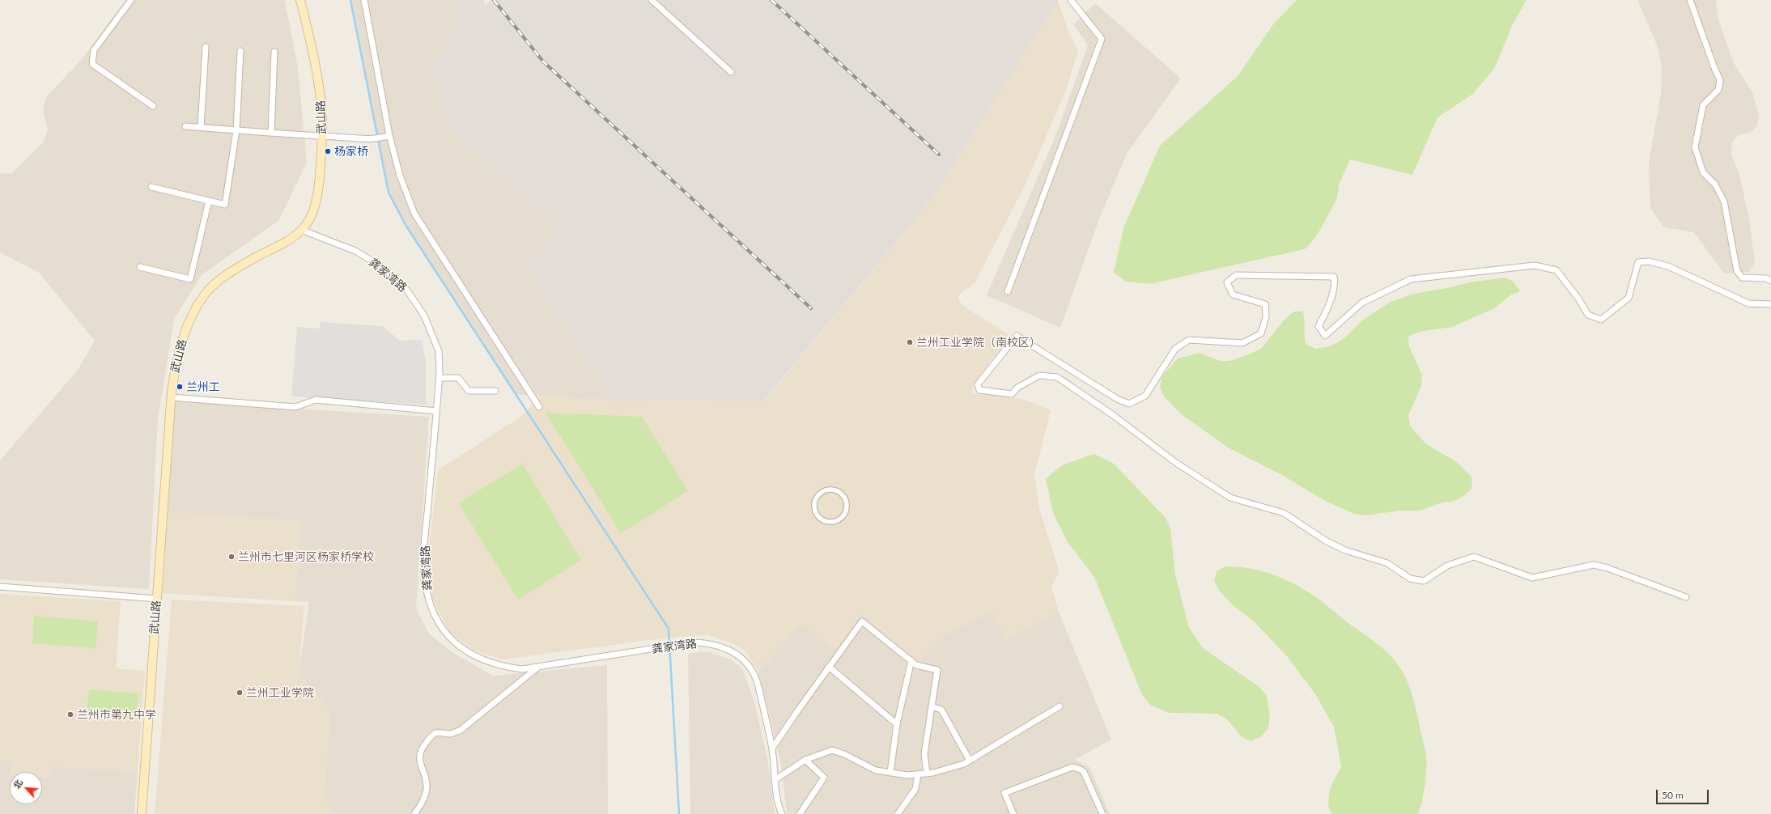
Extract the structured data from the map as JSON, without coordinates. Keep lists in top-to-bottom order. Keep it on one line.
{"streets":{"main road":["武山路"],"street":["龚家湾路"]},"crossings":[["武山路","龚家湾路"]],"places":["杨家桥","兰州工业学院（南校区）","兰州工","兰州市七里河区杨家桥学校","兰州工业学院","兰州市第九中学"],"scale_bar":"50 m","north":"top left"}
